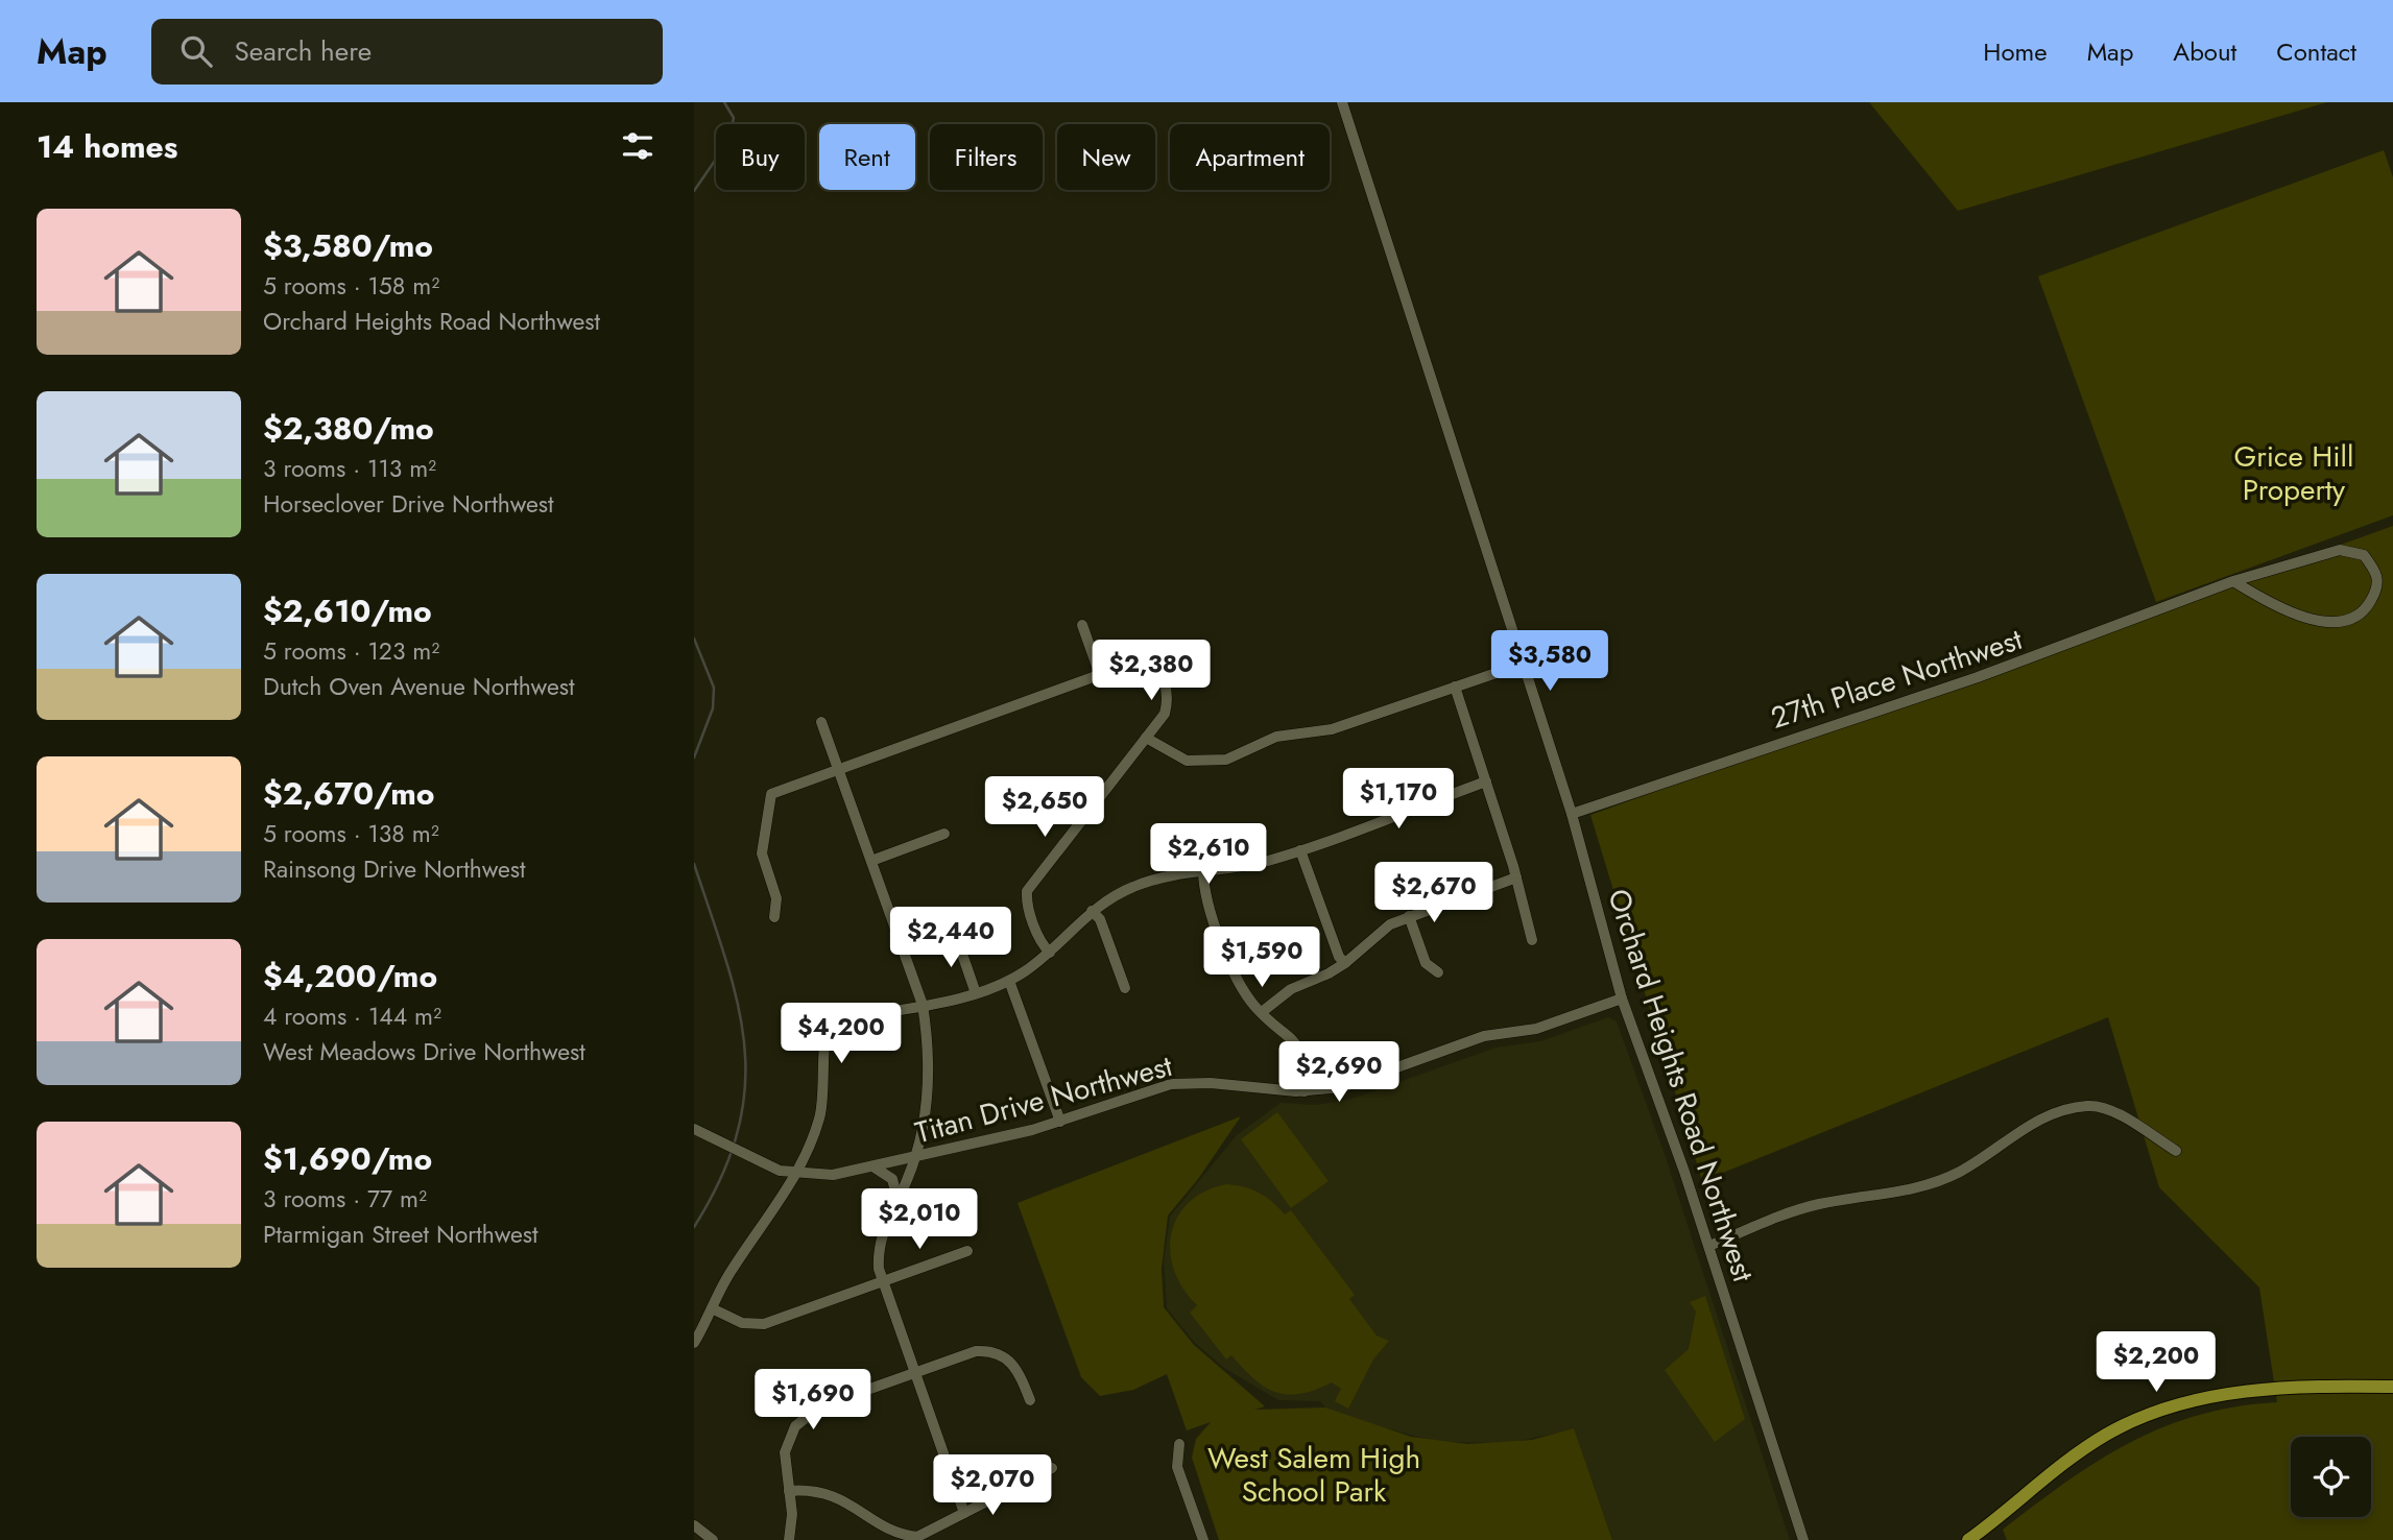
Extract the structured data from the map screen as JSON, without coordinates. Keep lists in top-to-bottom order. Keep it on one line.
{"streets":{"street":["27th Place Northwest","Orchard Heights Road Northwest","Titan Drive Northwest"]},"crossings":[["27th Place Northwest","Orchard Heights Road Northwest"],["Orchard Heights Road Northwest","Titan Drive Northwest"]],"parks":["Grice Hill Property","West Salem High School Park"],"page":{"header":"Map","search":"Search here","nav":["Home","Map","About","Contact"],"heading":"14 homes","chip":["Buy","Rent","Filters","New","Apartment"],"list":[{"name":"$3,580/mo","note":"5 rooms · 158 m² · Orchard Heights Road Northwest"},{"name":"$2,380/mo","note":"3 rooms · 113 m² · Horseclover Drive Northwest"},{"name":"$2,610/mo","note":"5 rooms · 123 m² · Dutch Oven Avenue Northwest"},{"name":"$2,670/mo","note":"5 rooms · 138 m² · Rainsong Drive Northwest"},{"name":"$4,200/mo","note":"4 rooms · 144 m² · West Meadows Drive Northwest"},{"name":"$1,690/mo","note":"3 rooms · 77 m² · Ptarmigan Street Northwest"}],"price":["$3,580","$2,380","$1,170","$2,650","$2,610","$2,670","$2,440","$1,590","$4,200","$2,690","$2,010","$2,200","$1,690","$2,070"]}}
